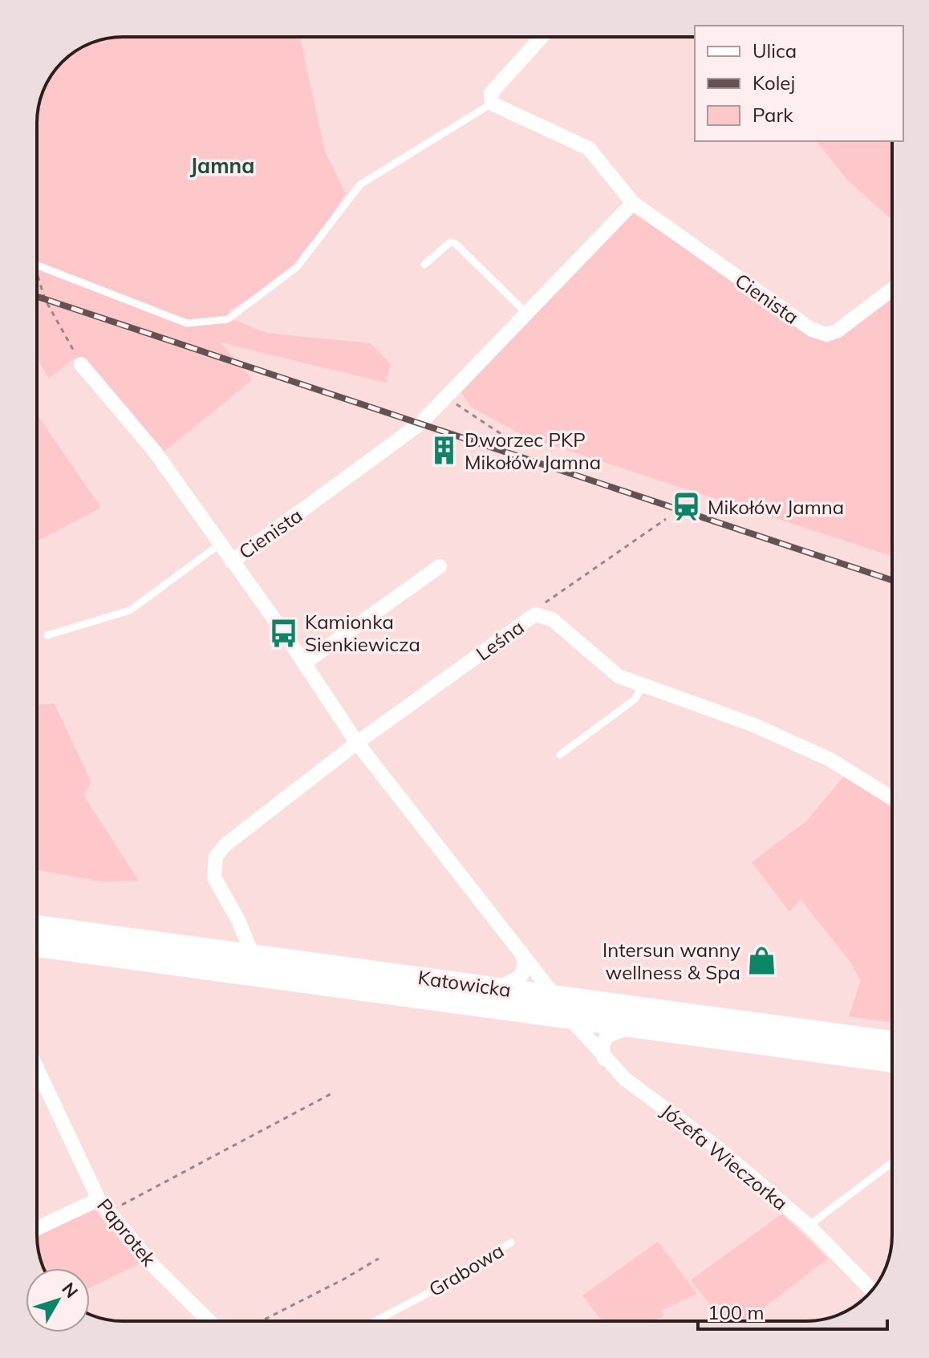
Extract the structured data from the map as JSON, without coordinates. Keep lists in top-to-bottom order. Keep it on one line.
{"streets":{"main road":["Katowicka"],"street":["Cienista","Leśna","Józefa Wieczorka","Paprotek"],"lane":["Grabowa"]},"crossings":[["Cienista","Leśna"],["Cienista","Katowicka"],["Leśna","Katowicka"],["Katowicka","Józefa Wieczorka"]],"districts":["Jamna"],"places":{"building":["Dworzec PKP Mikołów Jamna"],"station":["Mikołów Jamna"],"bus stop":["Kamionka Sienkiewicza"],"shop":["Intersun wanny wellness & Spa"]},"legend":["Ulica","Kolej","Park"],"scale_bar":"100 m","north":"top right"}
